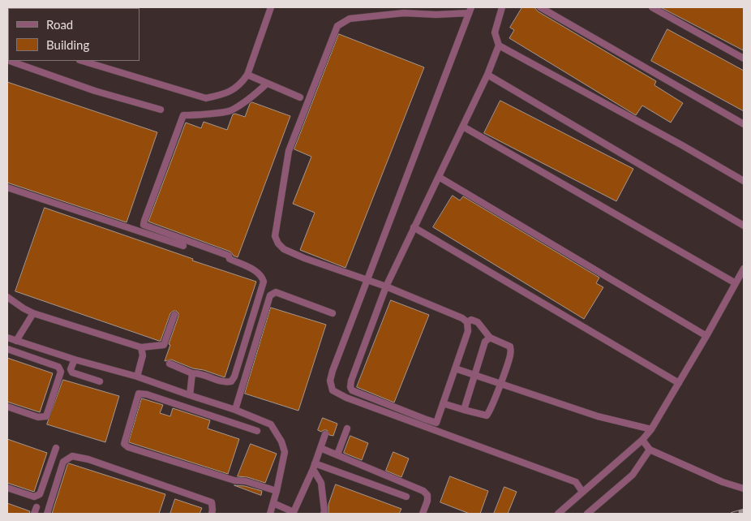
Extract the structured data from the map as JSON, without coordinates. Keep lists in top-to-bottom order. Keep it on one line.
{"legend":["Road","Building"]}
